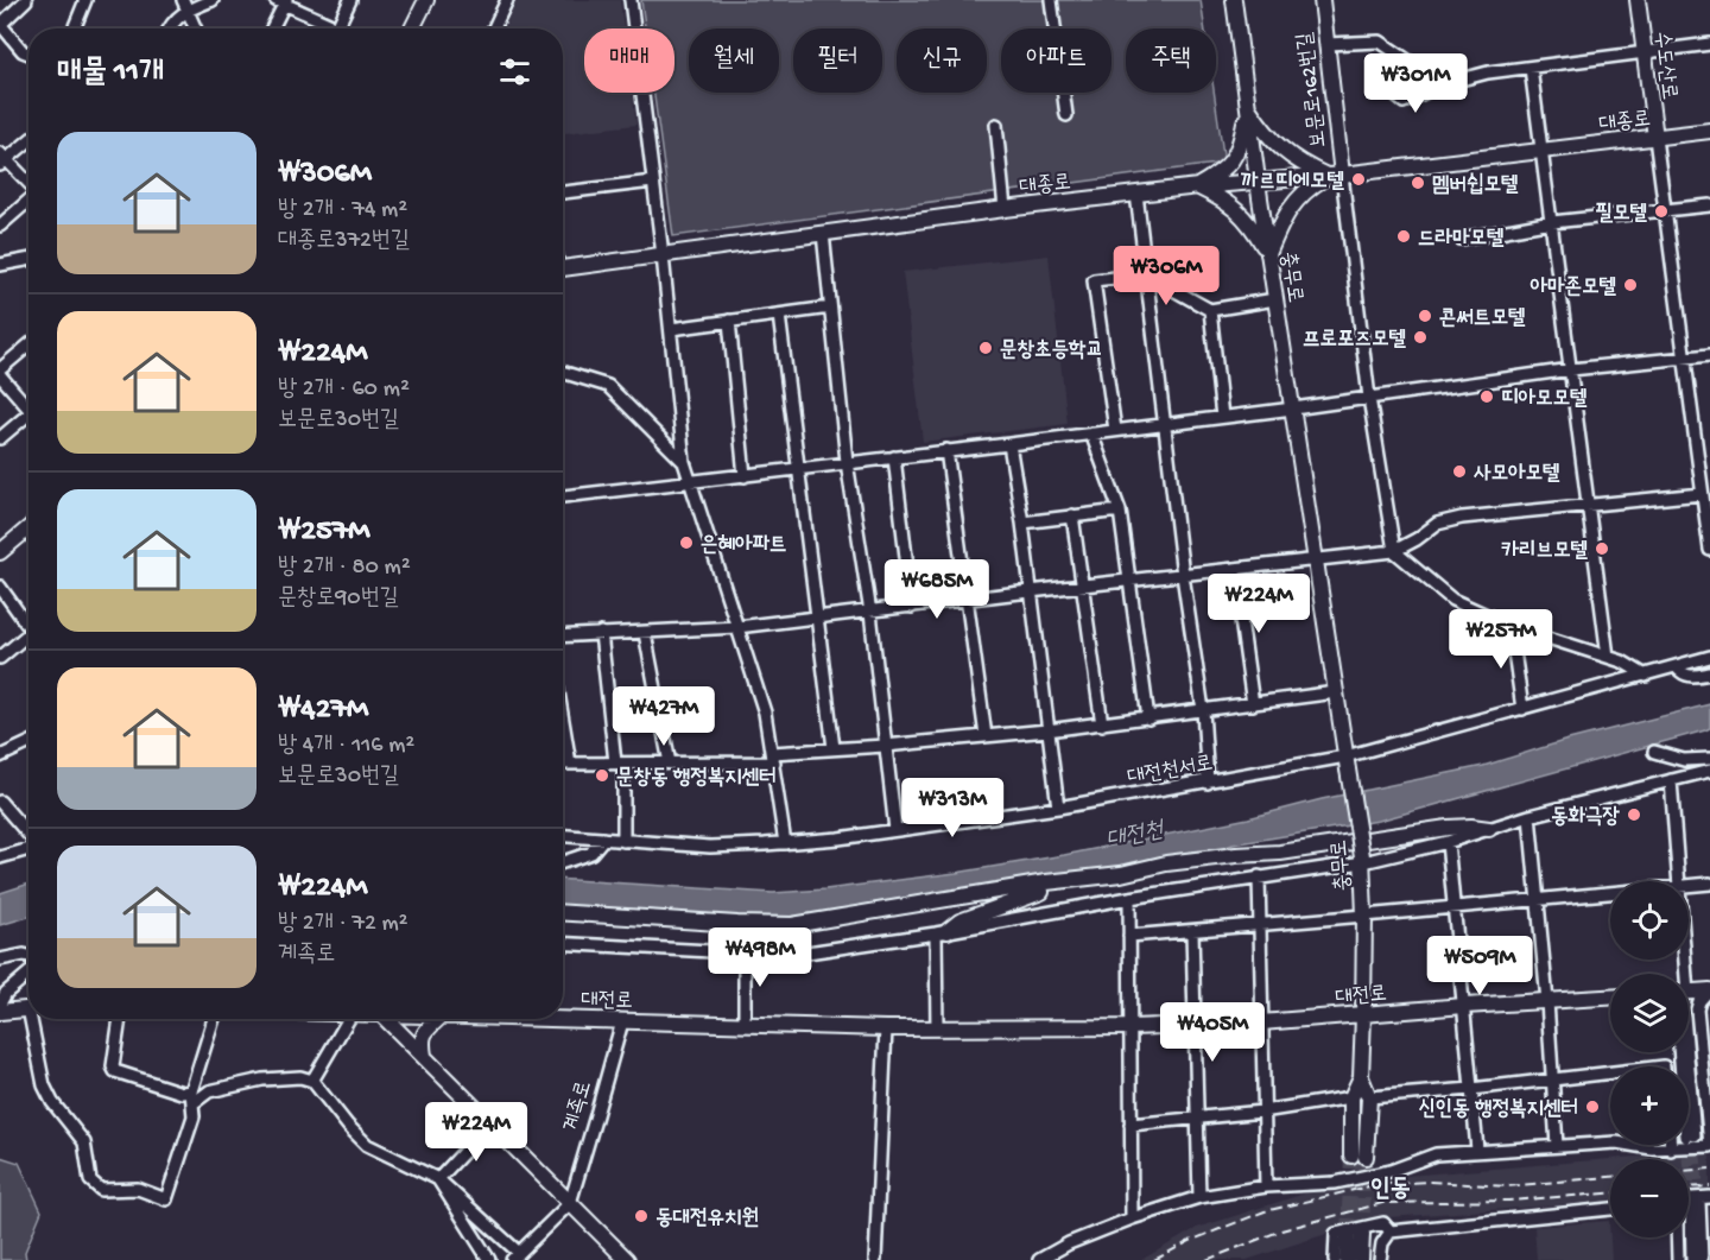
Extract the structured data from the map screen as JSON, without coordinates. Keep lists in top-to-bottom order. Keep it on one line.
{"streets":{"main road":["수도산로","보문로162번길","대종로","충무로","대전로"],"street":["대전천서로","계족로"]},"crossings":[["수도산로","대종로"],["보문로162번길","대종로"],["대종로","충무로"],["충무로","대전천서로"],["충무로","대전로"],["대전로","계족로"]],"districts":["인동"],"water":["대전천"],"places":["까르띠에모텔","멤버쉽모텔","필모텔","드라마모텔","아마존모텔","콘써트모텔","프로포즈모텔","문창초등학교","띠아모모텔","사모아모텔","은혜아파트","카리브모텔","문창동 행정복지센터","동화극장","신인동 행정복지센터","동대전유치원"],"page":{"chip":["매매","월세","필터","신규","아파트","주택"],"heading":"매물 11개","price":["₩301M","₩306M","₩685M","₩224M","₩257M","₩427M","₩313M","₩498M","₩509M","₩405M","₩224M"],"list":[{"name":"₩306M","note":"방 2개 · 74 m² · 대종로372번길"},{"name":"₩224M","note":"방 2개 · 60 m² · 보문로30번길"},{"name":"₩257M","note":"방 2개 · 80 m² · 문창로90번길"},{"name":"₩427M","note":"방 4개 · 116 m² · 보문로30번길"},{"name":"₩224M","note":"방 2개 · 72 m² · 계족로"}],"map_buttons":["+","−"]}}
